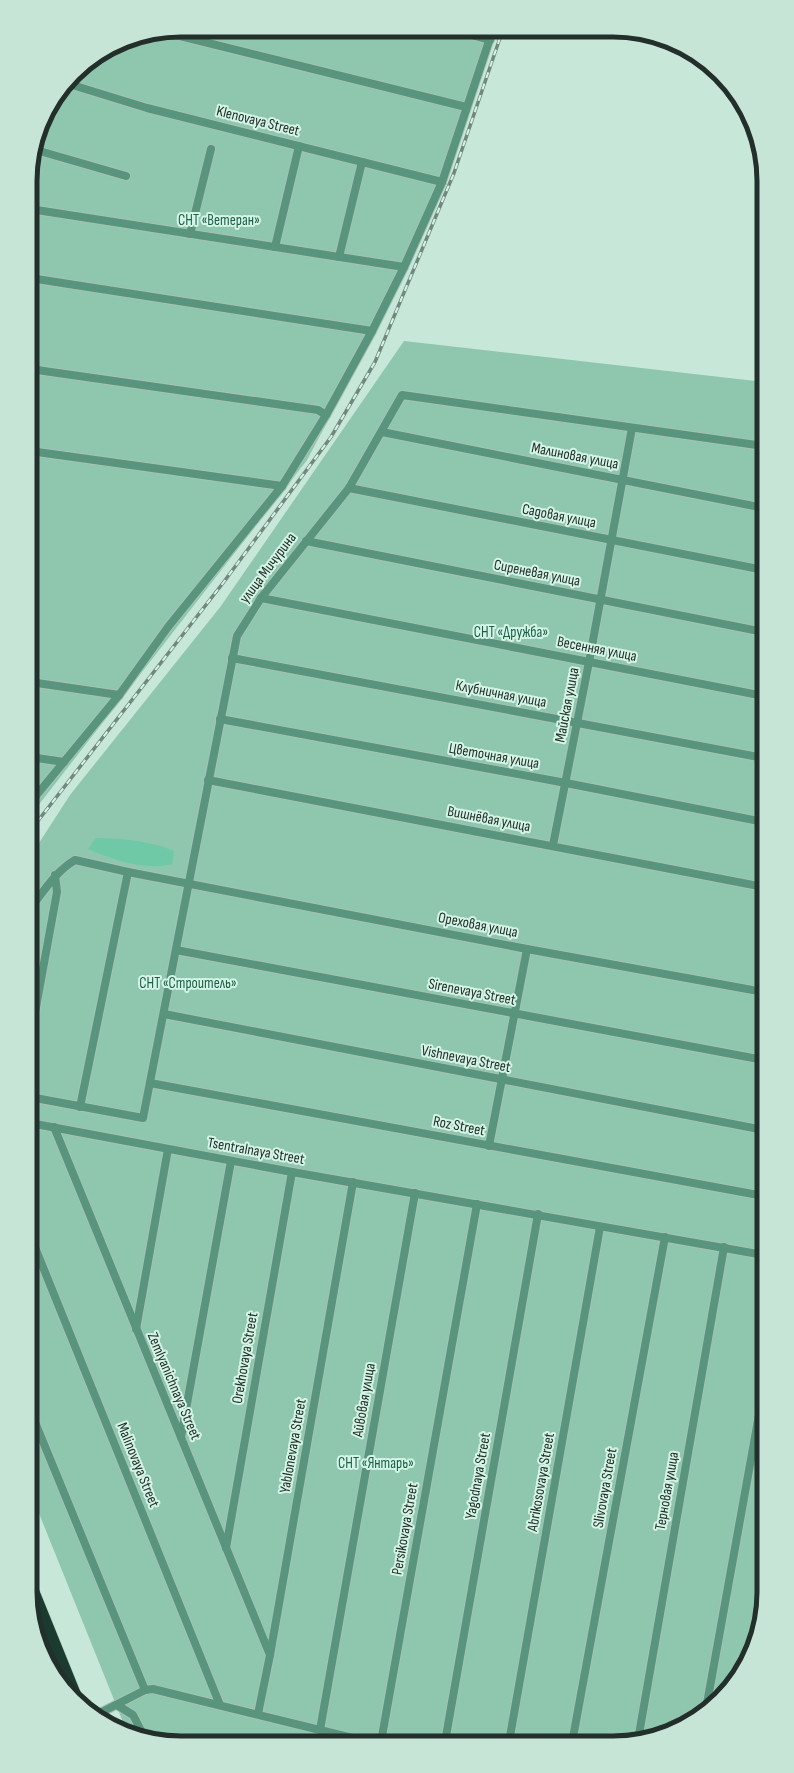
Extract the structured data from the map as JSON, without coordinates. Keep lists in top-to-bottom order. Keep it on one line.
{"streets":{"street":["Klenovaya Street","Малиновая улица","Садовая улица","улица Мичурина","Сиреневая улица","Весенняя улица","Клубничная улица","Майская улица","Цветочная улица","Вишнёвая улица","Ореховая улица","Sirenevaya Street","Vishnevaya Street","Roz Street","Tsentralnaya Street","Orekhovaya Street","Zemlyanichnaya Street","Айвовая улица","Yablonevaya Street","Malinovaya Street","Yagodnaya Street","Abrikosovaya Street","Slivovaya Street","Терновая улица","Persikovaya Street"]},"crossings":[["Малиновая улица","улица Мичурина"],["Малиновая улица","Майская улица"],["Садовая улица","улица Мичурина"],["Садовая улица","Майская улица"],["улица Мичурина","Сиреневая улица"],["улица Мичурина","Весенняя улица"],["улица Мичурина","Клубничная улица"],["улица Мичурина","Майская улица"],["улица Мичурина","Цветочная улица"],["улица Мичурина","Вишнёвая улица"],["улица Мичурина","Ореховая улица"],["улица Мичурина","Sirenevaya Street"],["улица Мичурина","Vishnevaya Street"],["улица Мичурина","Roz Street"],["Сиреневая улица","Майская улица"],["Весенняя улица","Майская улица"],["Клубничная улица","Майская улица"],["Майская улица","Цветочная улица"],["Майская улица","Вишнёвая улица"],["Tsentralnaya Street","Orekhovaya Street"],["Tsentralnaya Street","Zemlyanichnaya Street"],["Tsentralnaya Street","Айвовая улица"],["Tsentralnaya Street","Yablonevaya Street"],["Tsentralnaya Street","Yagodnaya Street"],["Tsentralnaya Street","Abrikosovaya Street"],["Tsentralnaya Street","Slivovaya Street"],["Tsentralnaya Street","Терновая улица"],["Tsentralnaya Street","Persikovaya Street"],["Orekhovaya Street","Zemlyanichnaya Street"],["Zemlyanichnaya Street","Yablonevaya Street"]],"parks":["СНТ «Ветеран»","СНТ «Дружба»","СНТ «Строитель»","СНТ «Янтарь»"]}
